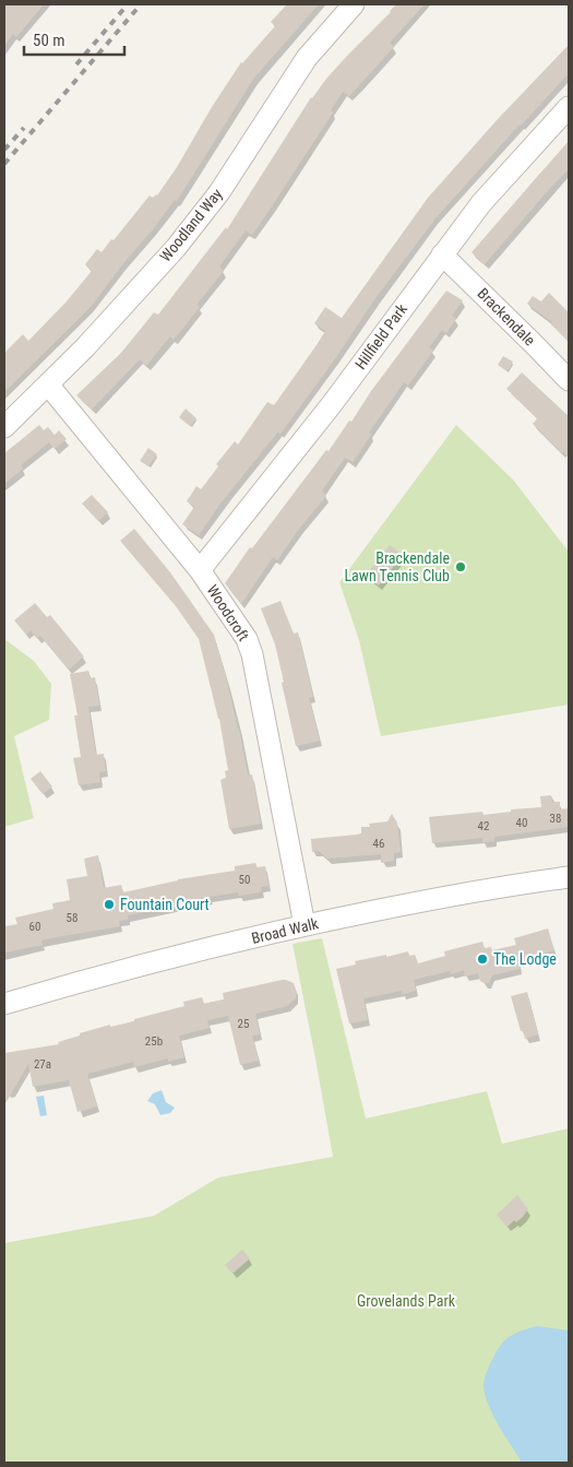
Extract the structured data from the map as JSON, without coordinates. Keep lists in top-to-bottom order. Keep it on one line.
{"streets":{"street":["Woodland Way","Brackendale","Hillfield Park","Woodcroft","Broad Walk"]},"crossings":[["Woodland Way","Woodcroft"],["Brackendale","Hillfield Park"],["Hillfield Park","Woodcroft"],["Woodcroft","Broad Walk"]],"parks":["Grovelands Park"],"places":["Brackendale Lawn Tennis Club","Fountain Court","The Lodge"],"house_numbers":["38","40","42","46","50","58","60","25","25b","27a"],"scale_bar":"50 m"}
